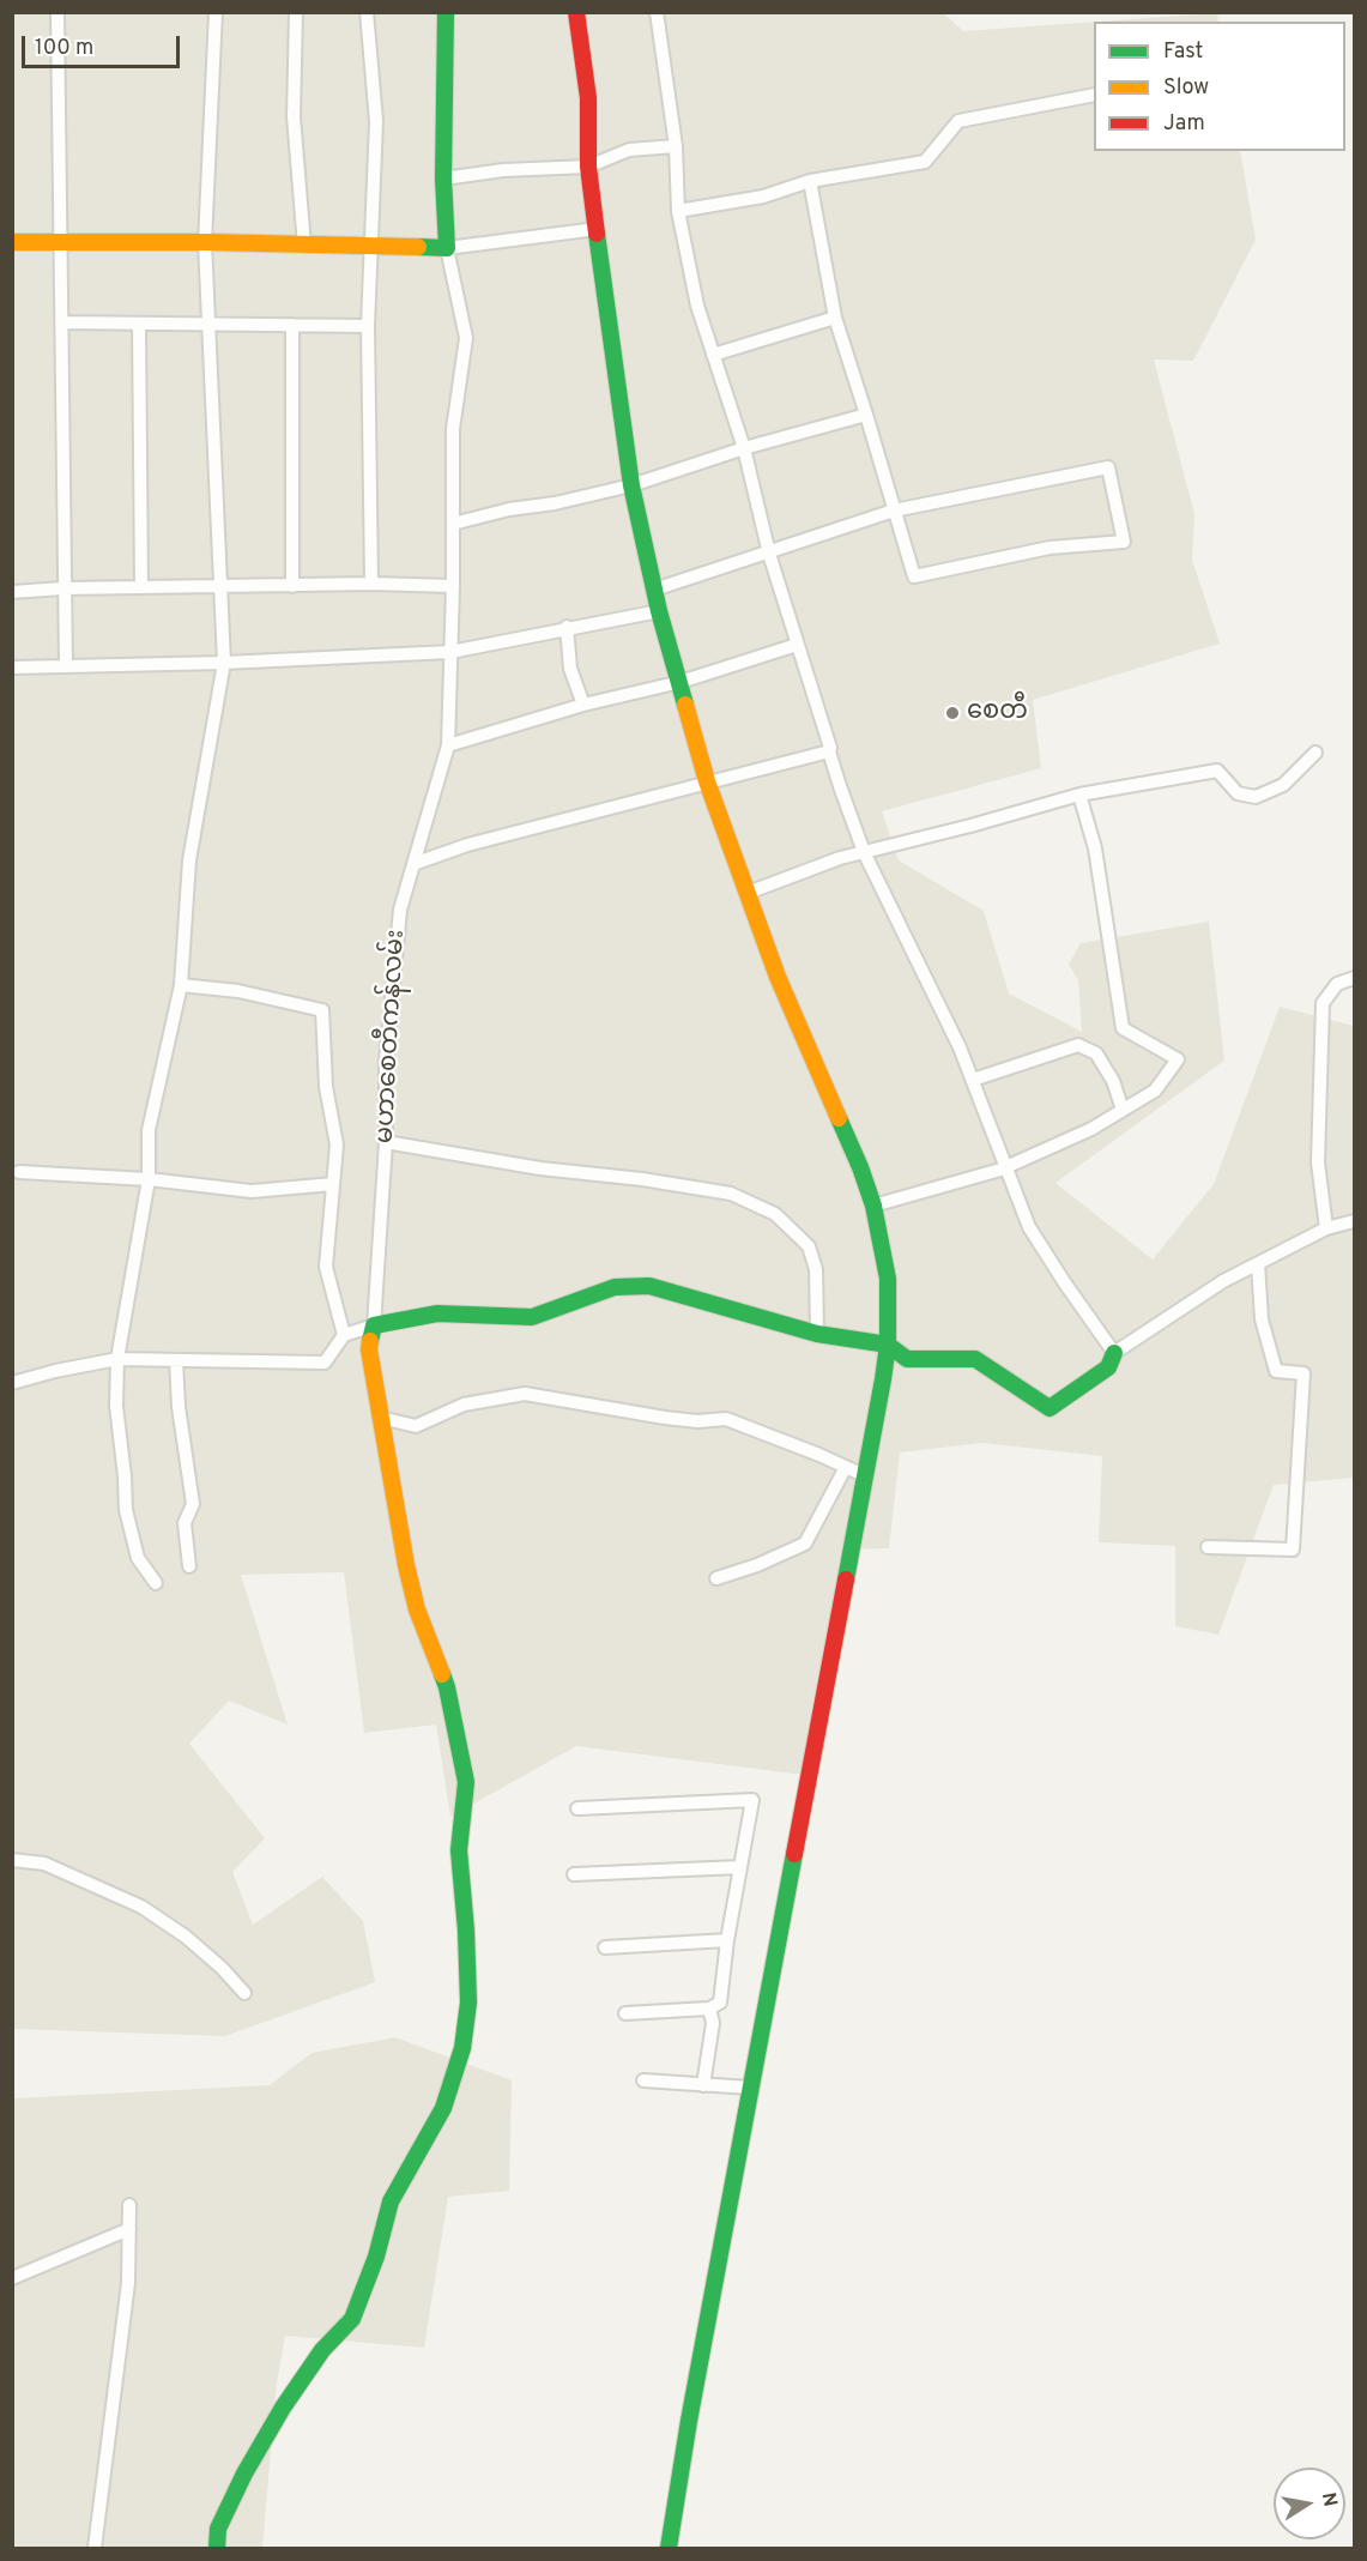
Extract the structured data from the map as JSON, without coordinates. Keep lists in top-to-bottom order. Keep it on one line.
{"streets":{"street":["မဟာစေတီကန်လမ်း"]},"places":["စေတီ"],"legend":["Fast","Slow","Jam"],"scale_bar":"100 m","north":"right"}
